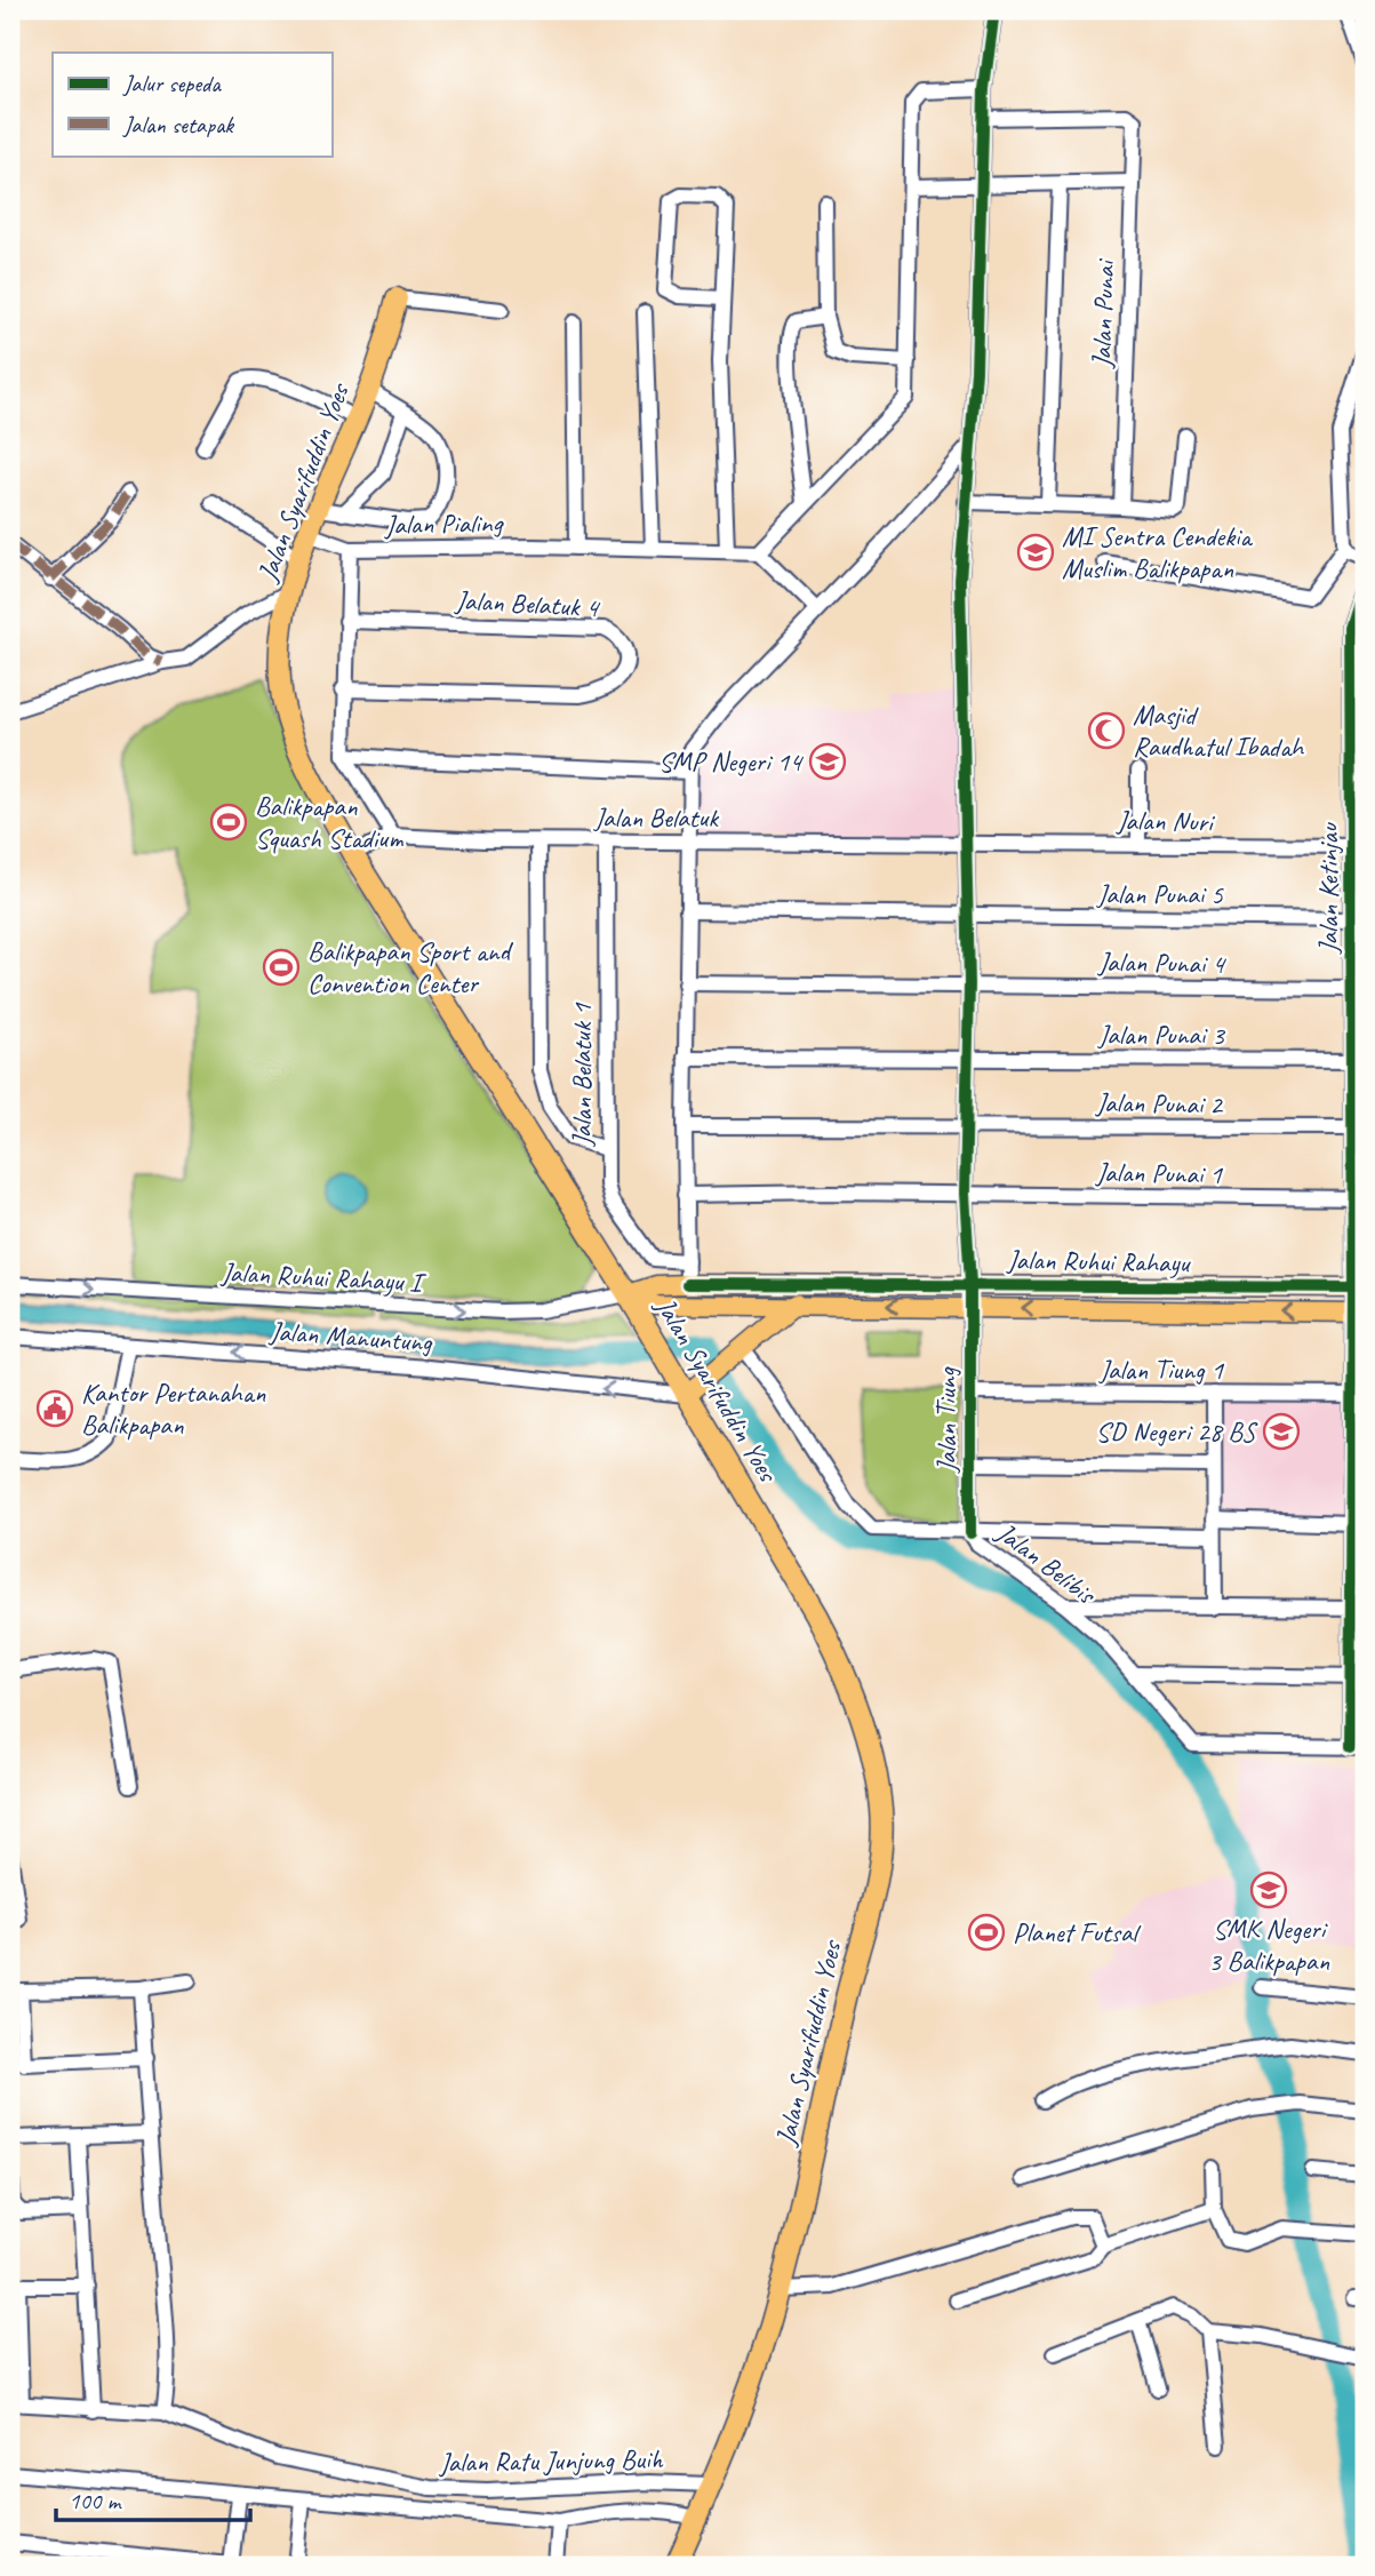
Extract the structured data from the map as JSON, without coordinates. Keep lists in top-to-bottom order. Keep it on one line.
{"streets":{"highway":["Jalan Syarifuddin Yoes"],"main road":["Jalan Ruhui Rahayu"],"street":["Jalan Punai","Jalan Pialing","Jalan Belatuk 4","Jalan Belatuk","Jalan Nuri","Jalan Ketinjau","Jalan Punai 5","Jalan Punai 4","Jalan Punai 3","Jalan Belatuk 1","Jalan Punai 2","Jalan Punai 1","Jalan Ruhui Rahayu I","Jalan Manuntung","Jalan Tiung 1","Jalan Tiung","Jalan Belibis","Jalan Ratu Junjung Buih"]},"crossings":[["Jalan Punai","Jalan Tiung"],["Jalan Syarifuddin Yoes","Jalan Belatuk"],["Jalan Syarifuddin Yoes","Jalan Ruhui Rahayu"],["Jalan Syarifuddin Yoes","Jalan Ruhui Rahayu I"],["Jalan Syarifuddin Yoes","Jalan Manuntung"],["Jalan Syarifuddin Yoes","Jalan Ratu Junjung Buih"],["Jalan Pialing","Jalan Belatuk 4"],["Jalan Belatuk","Jalan Nuri"],["Jalan Belatuk","Jalan Belatuk 1"],["Jalan Belatuk","Jalan Tiung"],["Jalan Nuri","Jalan Ketinjau"],["Jalan Nuri","Jalan Tiung"],["Jalan Ketinjau","Jalan Punai 5"],["Jalan Ketinjau","Jalan Punai 4"],["Jalan Ketinjau","Jalan Punai 3"],["Jalan Ketinjau","Jalan Punai 2"],["Jalan Ketinjau","Jalan Punai 1"],["Jalan Ketinjau","Jalan Ruhui Rahayu"],["Jalan Ketinjau","Jalan Tiung 1"],["Jalan Ketinjau","Jalan Belibis"],["Jalan Punai 5","Jalan Tiung"],["Jalan Punai 4","Jalan Tiung"],["Jalan Punai 3","Jalan Tiung"],["Jalan Punai 2","Jalan Tiung"],["Jalan Punai 1","Jalan Tiung"],["Jalan Ruhui Rahayu","Jalan Ruhui Rahayu I"],["Jalan Ruhui Rahayu","Jalan Tiung"],["Jalan Tiung 1","Jalan Tiung"],["Jalan Tiung","Jalan Belibis"]],"one_way":["Jalan Ruhui Rahayu I","Jalan Manuntung"],"places":{"school or university":["MI Sentra Cendekia Muslim Balikpapan","SMP Negeri 14","SD Negeri 28 BS","SMK Negeri 3 Balikpapan"],"mosque":["Masjid Raudhatul Ibadah"],"sports":["Balikpapan Squash Stadium","Balikpapan Sport and Convention Center","Planet Futsal"],"public building":["Kantor Pertanahan Balikpapan"]},"legend":["Jalur sepeda","Jalan setapak"],"scale_bar":"100 m"}
